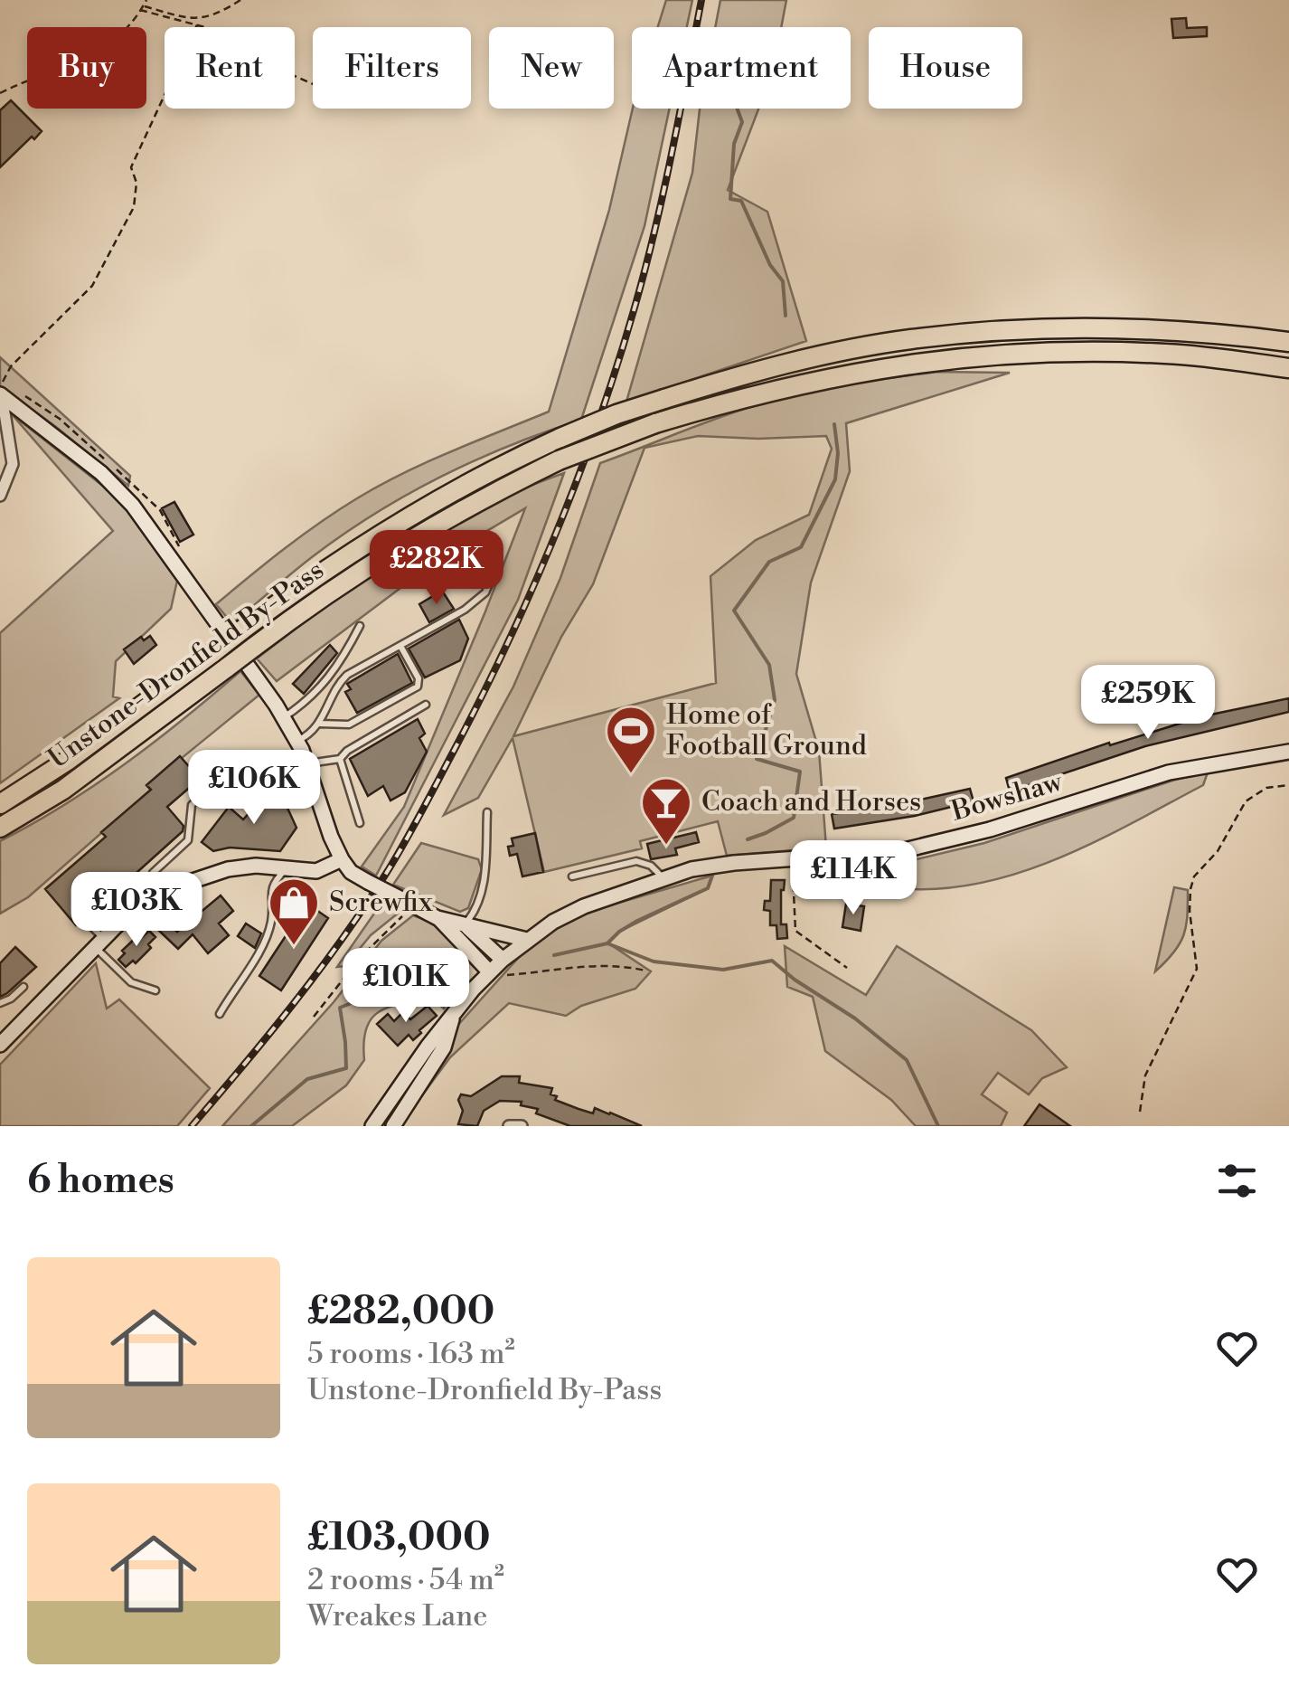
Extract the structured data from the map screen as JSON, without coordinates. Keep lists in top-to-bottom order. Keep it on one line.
{"streets":{"highway":["Unstone-Dronfield By-Pass"],"main road":["Bowshaw"]},"places":{"sports":["Home of Football Ground"],"bar":["Coach and Horses"],"shop":["Screwfix"]},"page":{"chip":["Buy","Rent","Filters","New","Apartment","House"],"price":["£282K","£259K","£106K","£114K","£103K","£101K"],"heading":"6 homes","list":[{"name":"£282,000","note":"5 rooms · 163 m² · Unstone-Dronfield By-Pass"},{"name":"£103,000","note":"2 rooms · 54 m² · Wreakes Lane"}]}}
